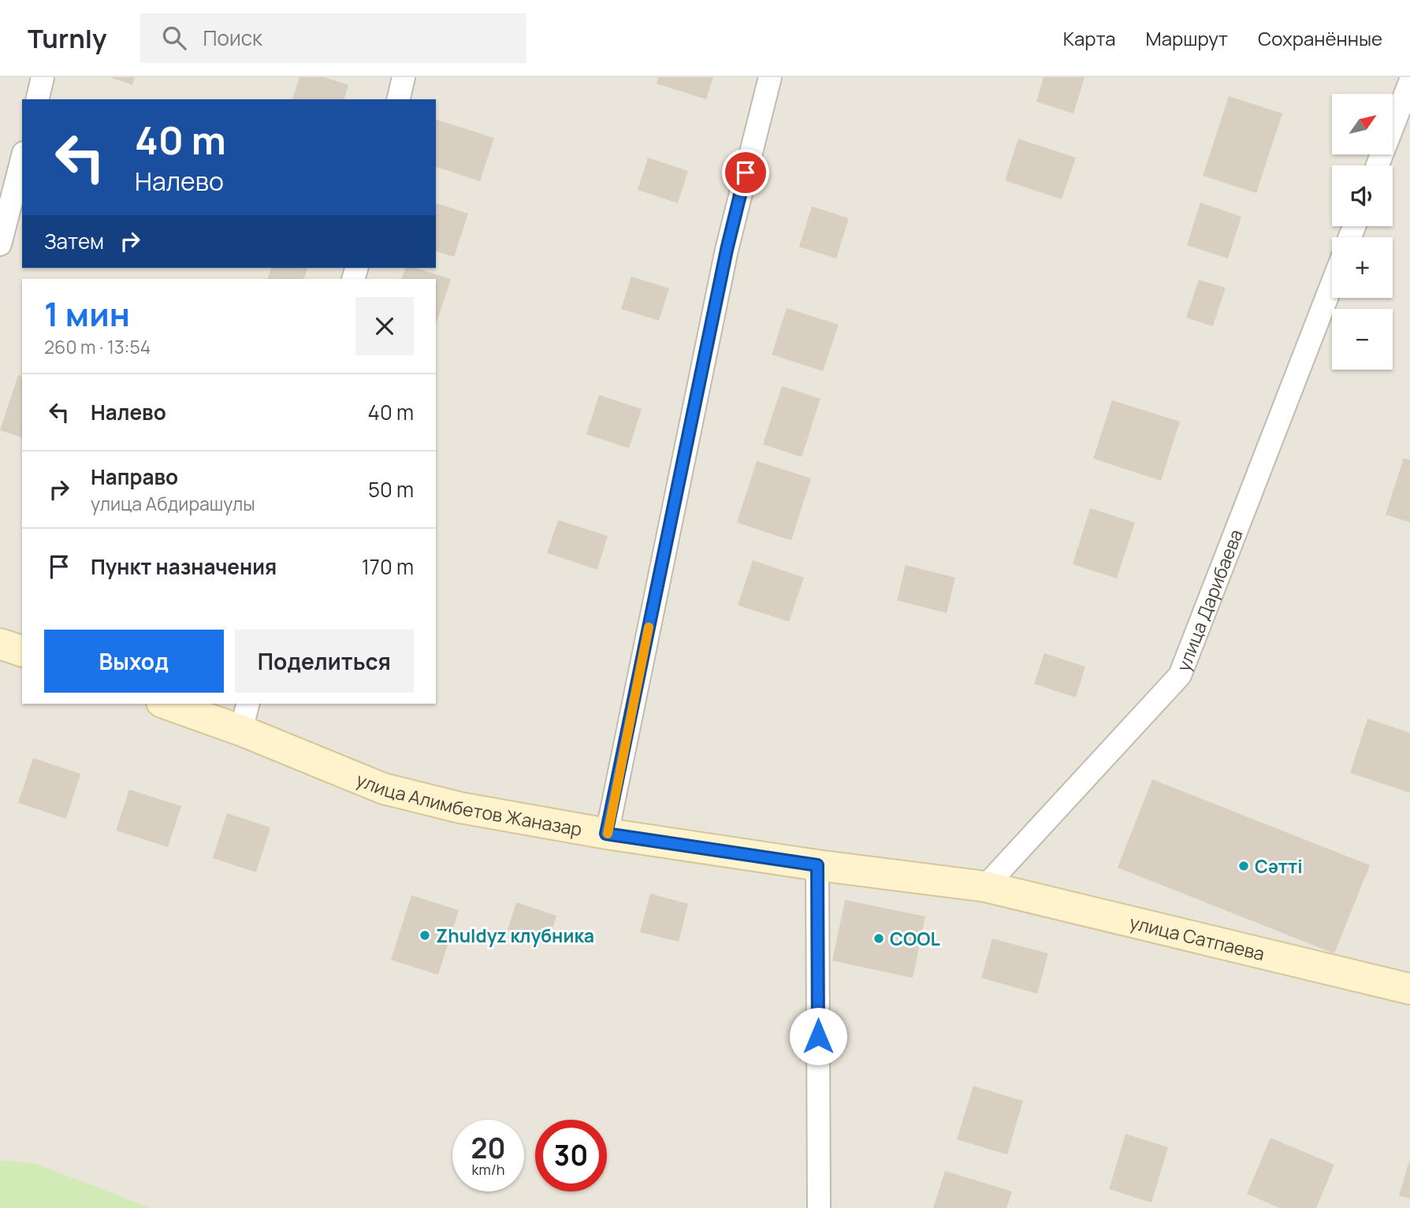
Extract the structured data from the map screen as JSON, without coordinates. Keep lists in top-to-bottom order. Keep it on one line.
{"streets":{"street":["улица Дарибаева","улица Алимбетов Жаназар","улица Сатпаева"]},"crossings":[["улица Дарибаева","улица Алимбетов Жаназар"],["улица Дарибаева","улица Сатпаева"],["улица Алимбетов Жаназар","улица Сатпаева"]],"places":["Сәтті","Zhuldyz клубника","COOL"],"north":"top right","page":{"header":"Turnly","search":"Поиск","nav":["Карта","Маршрут","Сохранённые"],"map_buttons":["+","−"],"turn":["40 m","Налево"],"then":"Затем","heading":["1 мин","260 m · 13:54"],"list":[{"name":"Налево","value":"40 m"},{"name":"Направо","note":"улица Абдирашулы","value":"50 m"},{"name":"Пункт назначения","value":"170 m"}],"buttons":["Выход","Поделиться"],"speed":"20 km/h","limit":"30"}}
